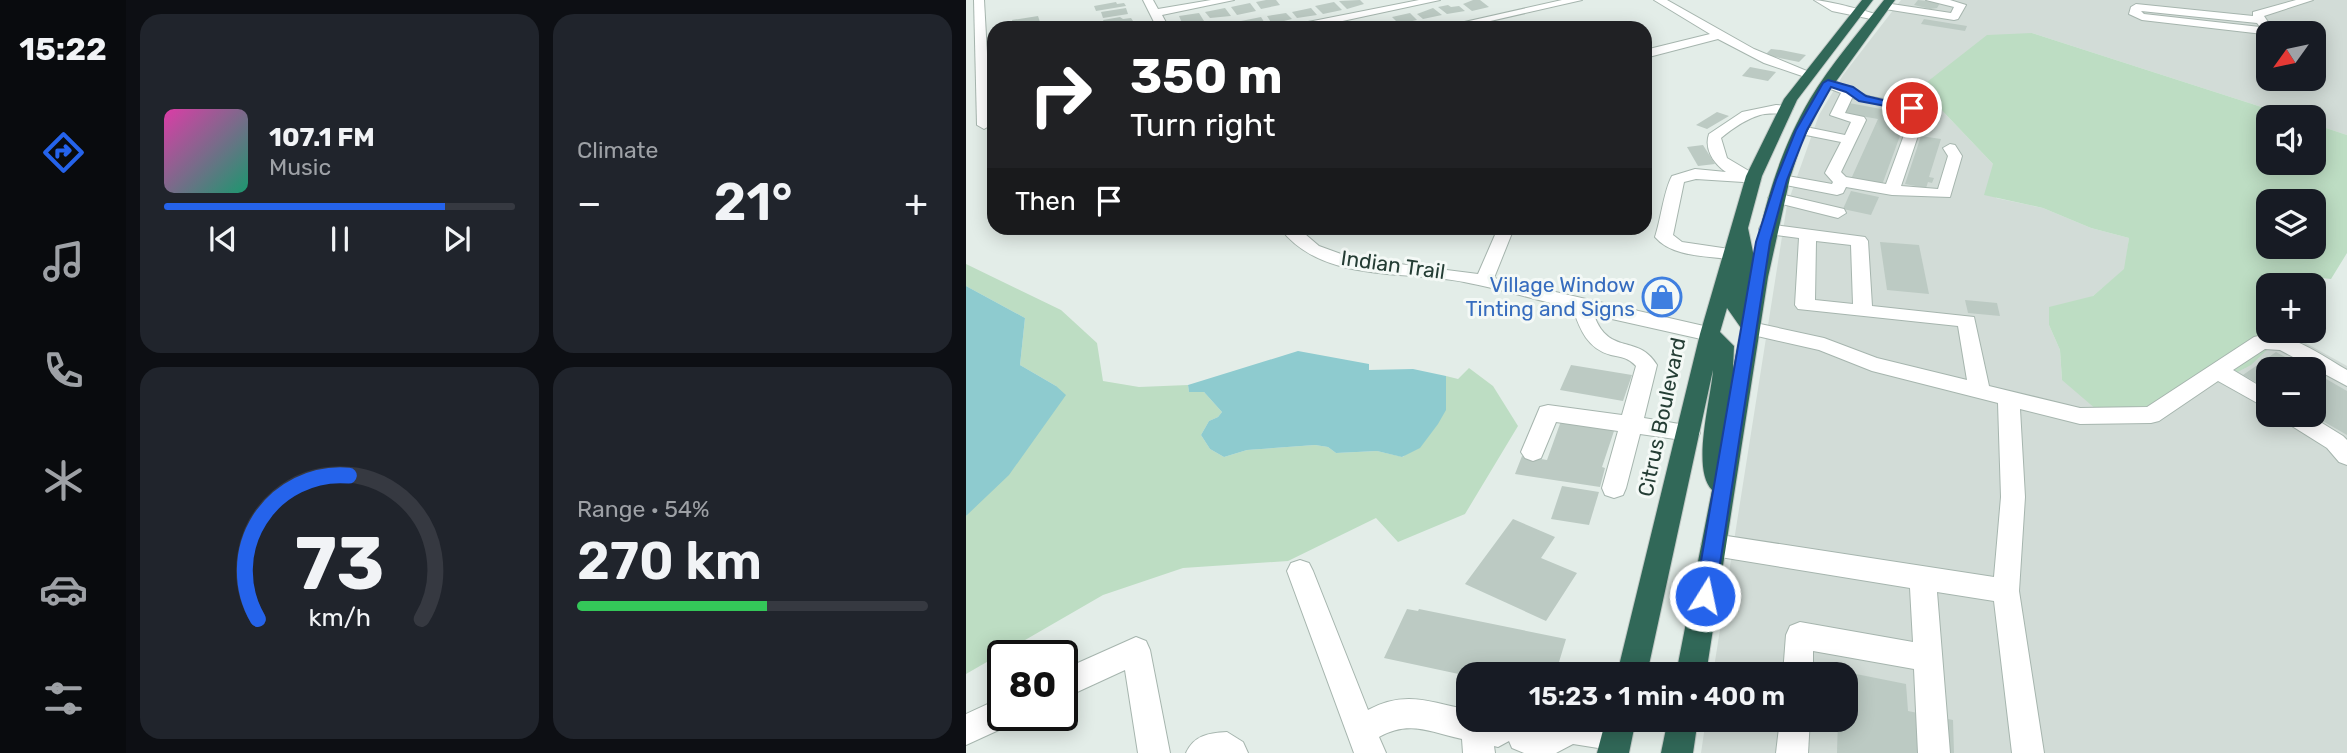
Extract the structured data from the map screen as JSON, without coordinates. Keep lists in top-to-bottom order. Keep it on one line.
{"streets":{"highway":["Citrus Boulevard"],"street":["Indian Trail"]},"crossings":[["Indian Trail","Citrus Boulevard"]],"places":{"shop":["Village Window Tinting and Signs"]},"north":"bottom left","page":{"tabs":"15:22","tile":["Climate",["Range · 54%","270 km"]],"map_buttons":["+","−"],"turn":["350 m","Turn right"],"song":["107.1 FM","Music"],"then":"Then","heat":["−","21°","+"],"limit":"80","trip":"15:23 · 1 min · 400 m","gauge":["73","km/h"]}}
